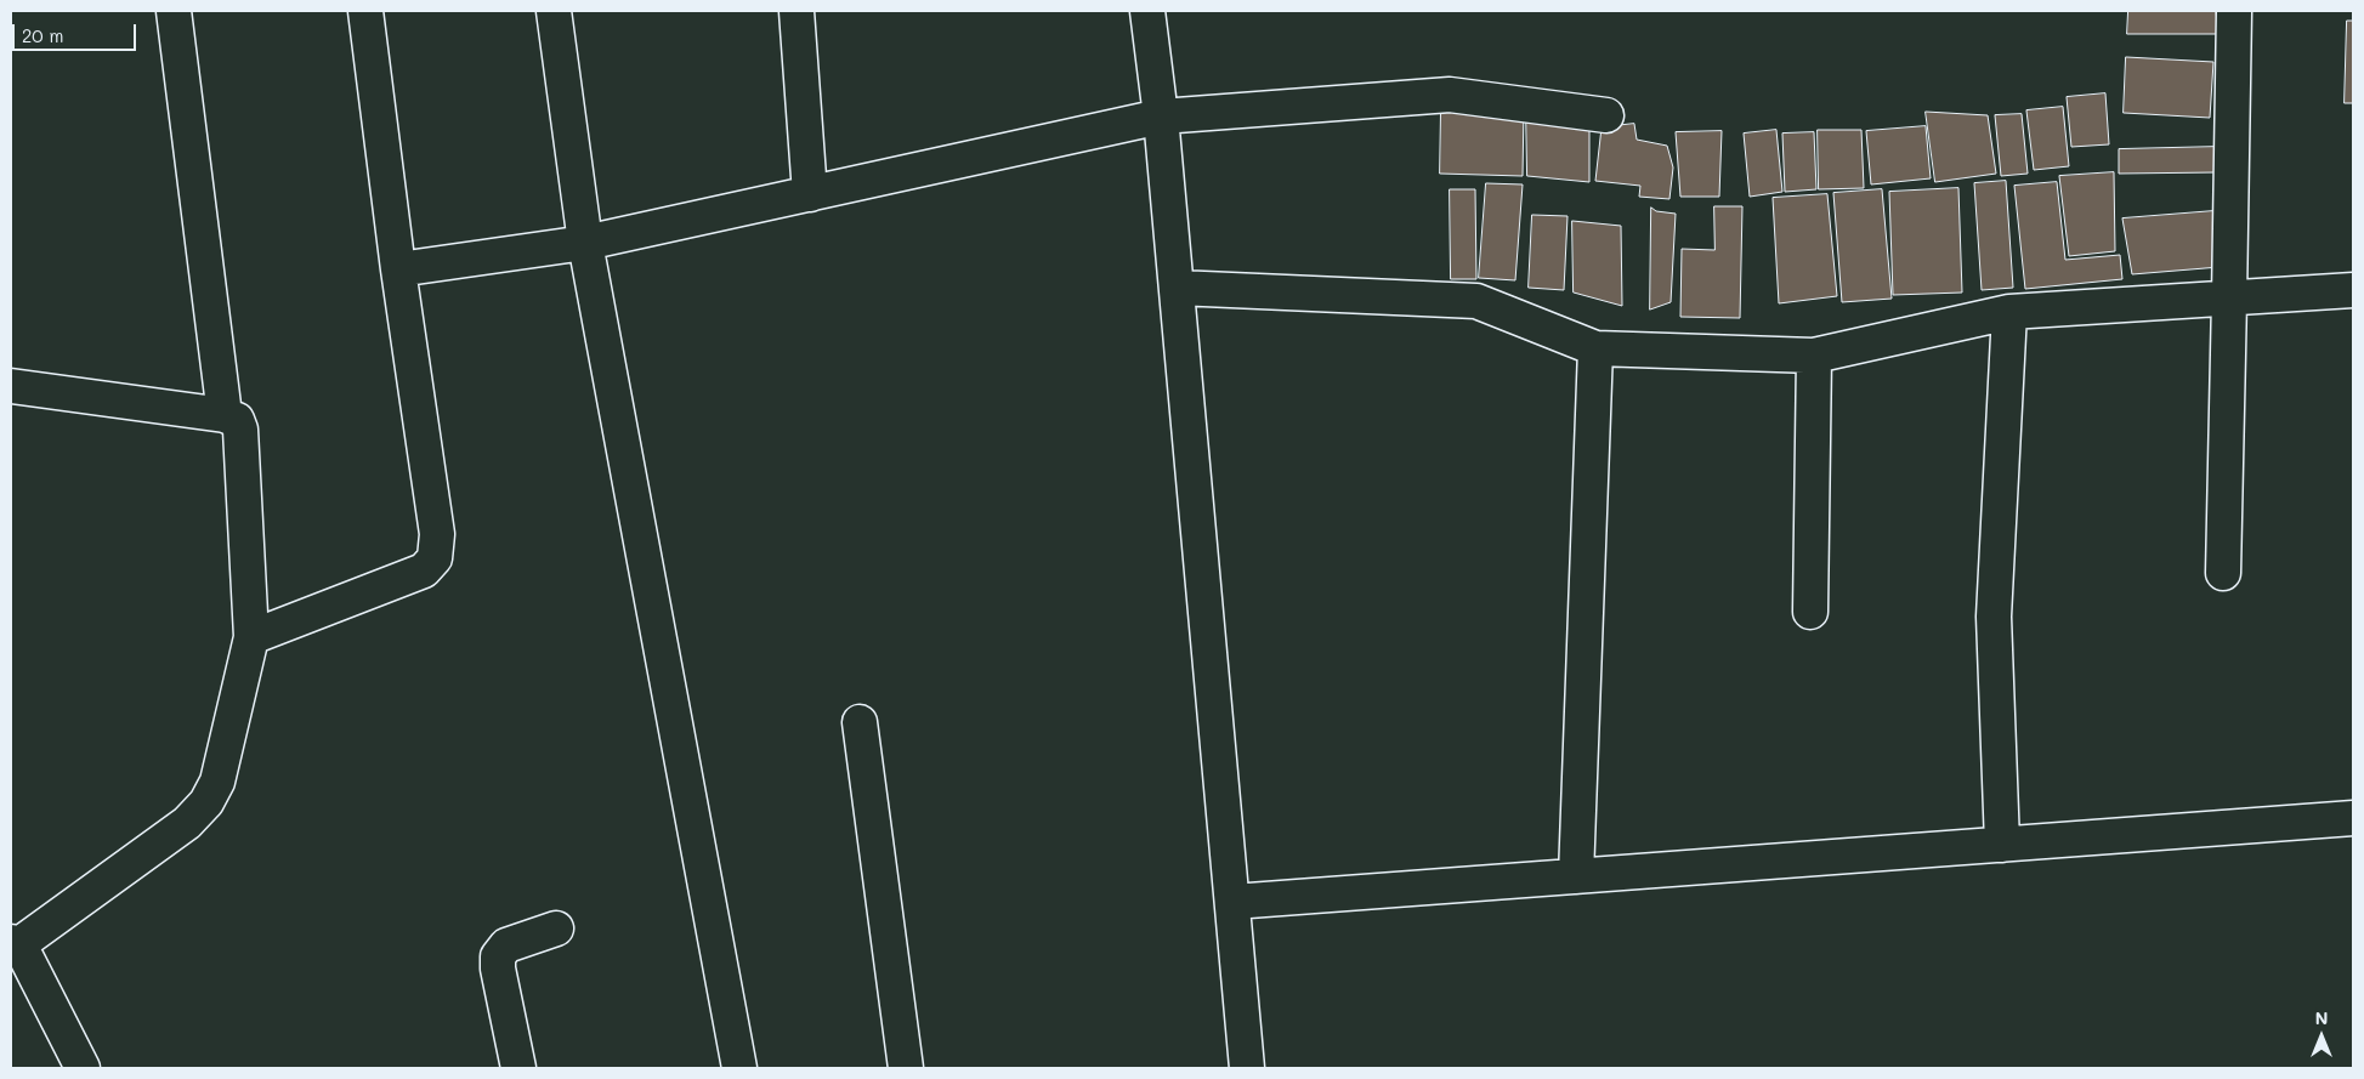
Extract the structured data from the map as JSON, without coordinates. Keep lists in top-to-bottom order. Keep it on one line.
{"scale_bar":"20 m","north":"top"}
